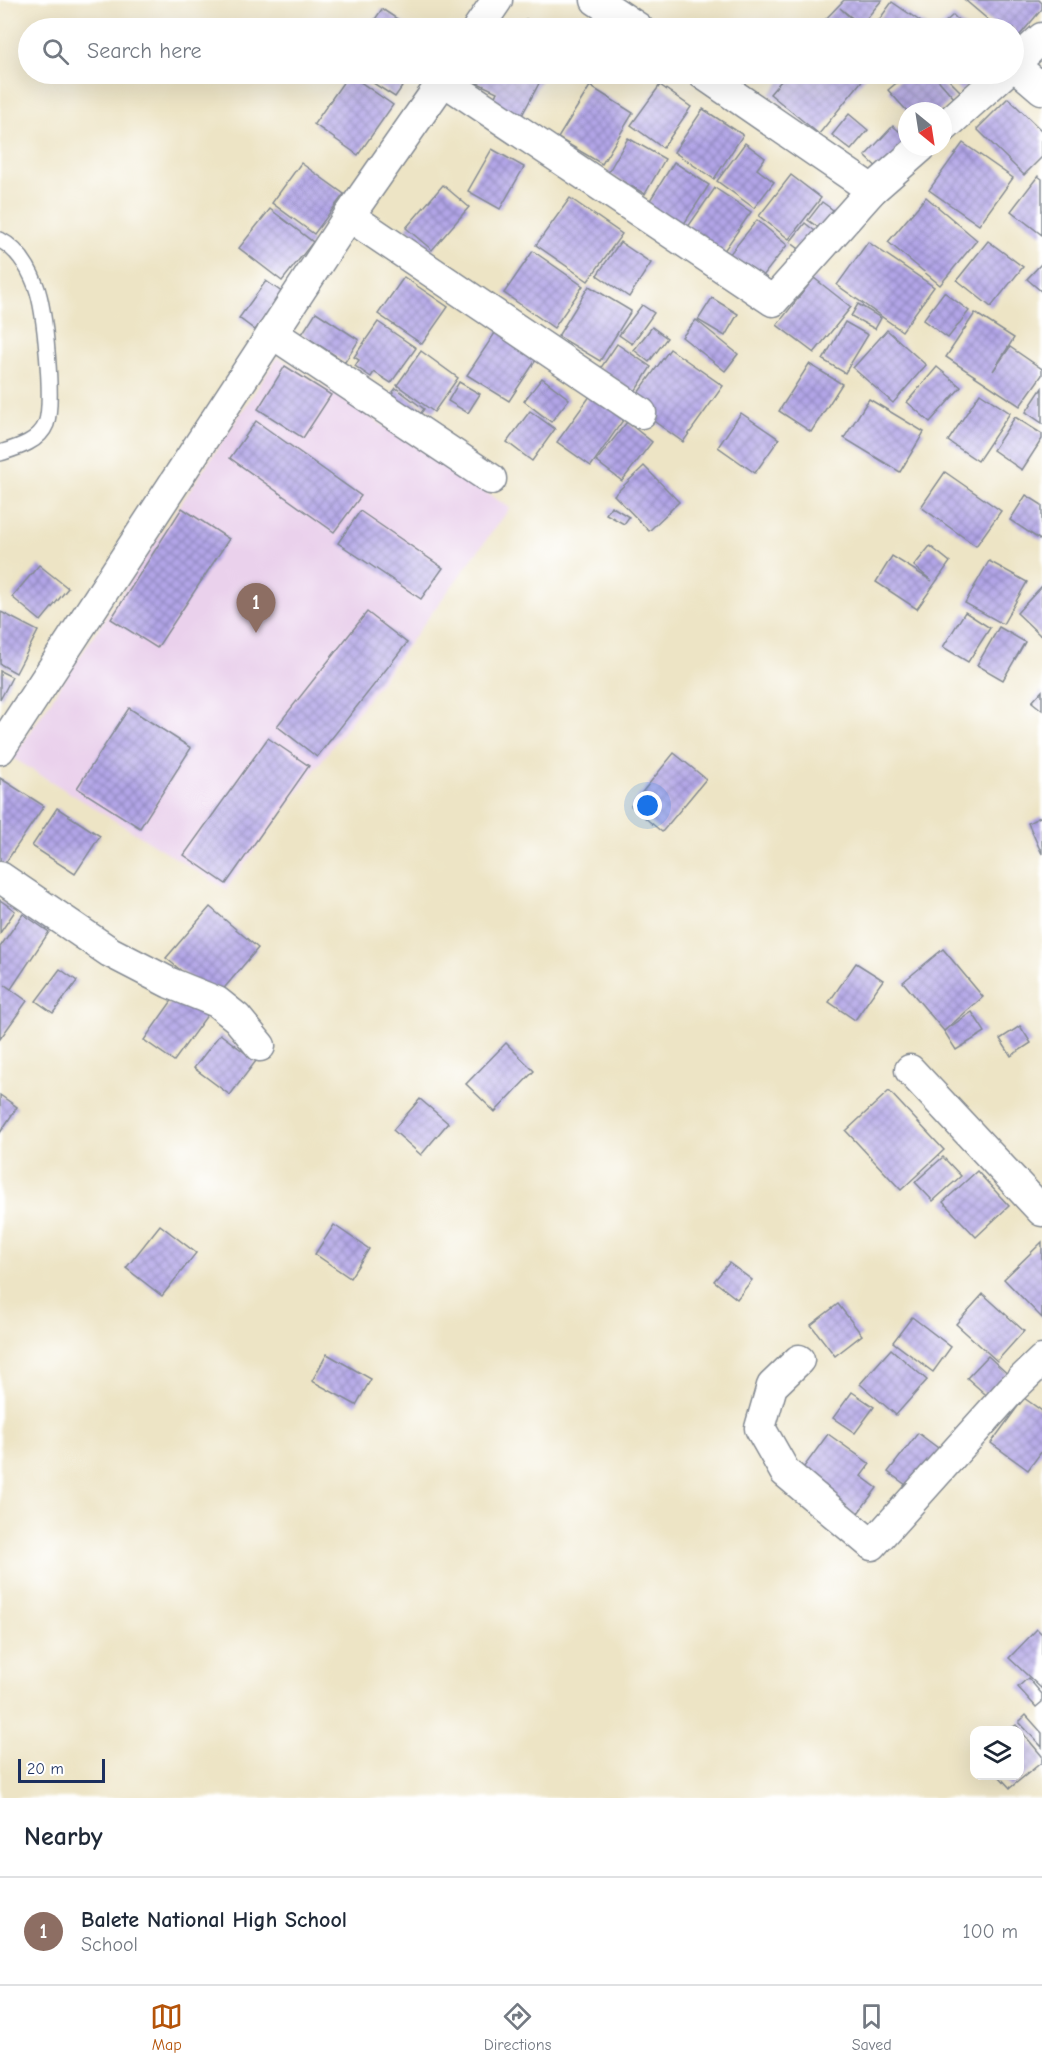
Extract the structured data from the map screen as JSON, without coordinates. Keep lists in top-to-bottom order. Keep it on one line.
{"scale_bar":"20 m","north":"bottom right","page":{"search":"Search here","pins":"1","scale":"20 m","heading":"Nearby","list":[{"mark":"1","name":"Balete National High School","note":"School","value":"100 m"}],"nav":["Map","Directions","Saved"]}}
